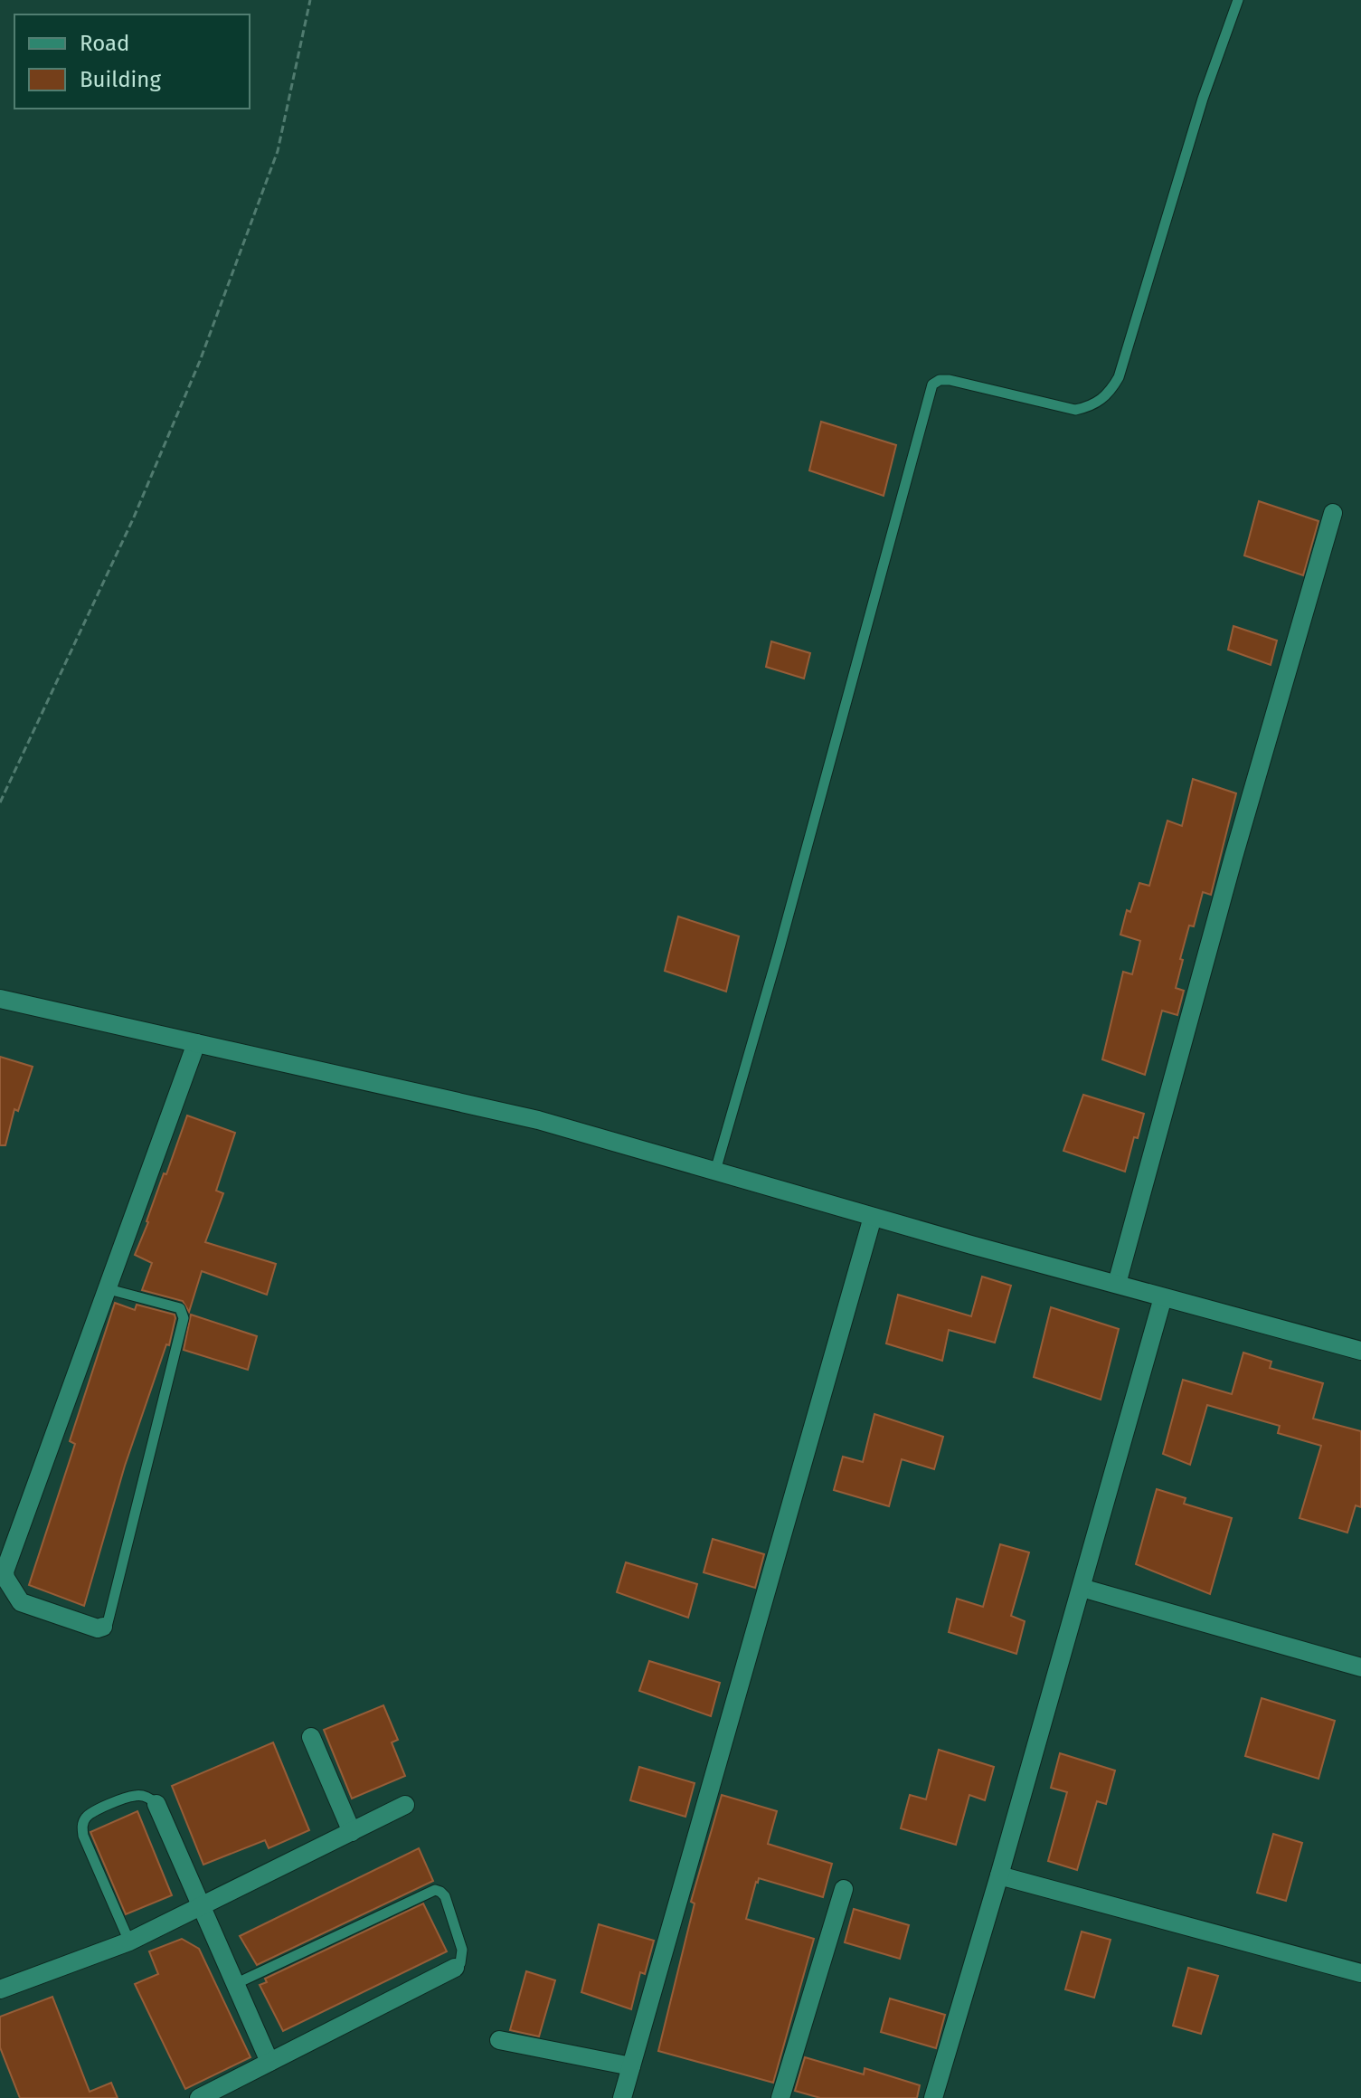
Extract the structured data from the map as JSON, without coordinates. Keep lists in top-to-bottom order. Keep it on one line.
{"legend":["Road","Building"]}
